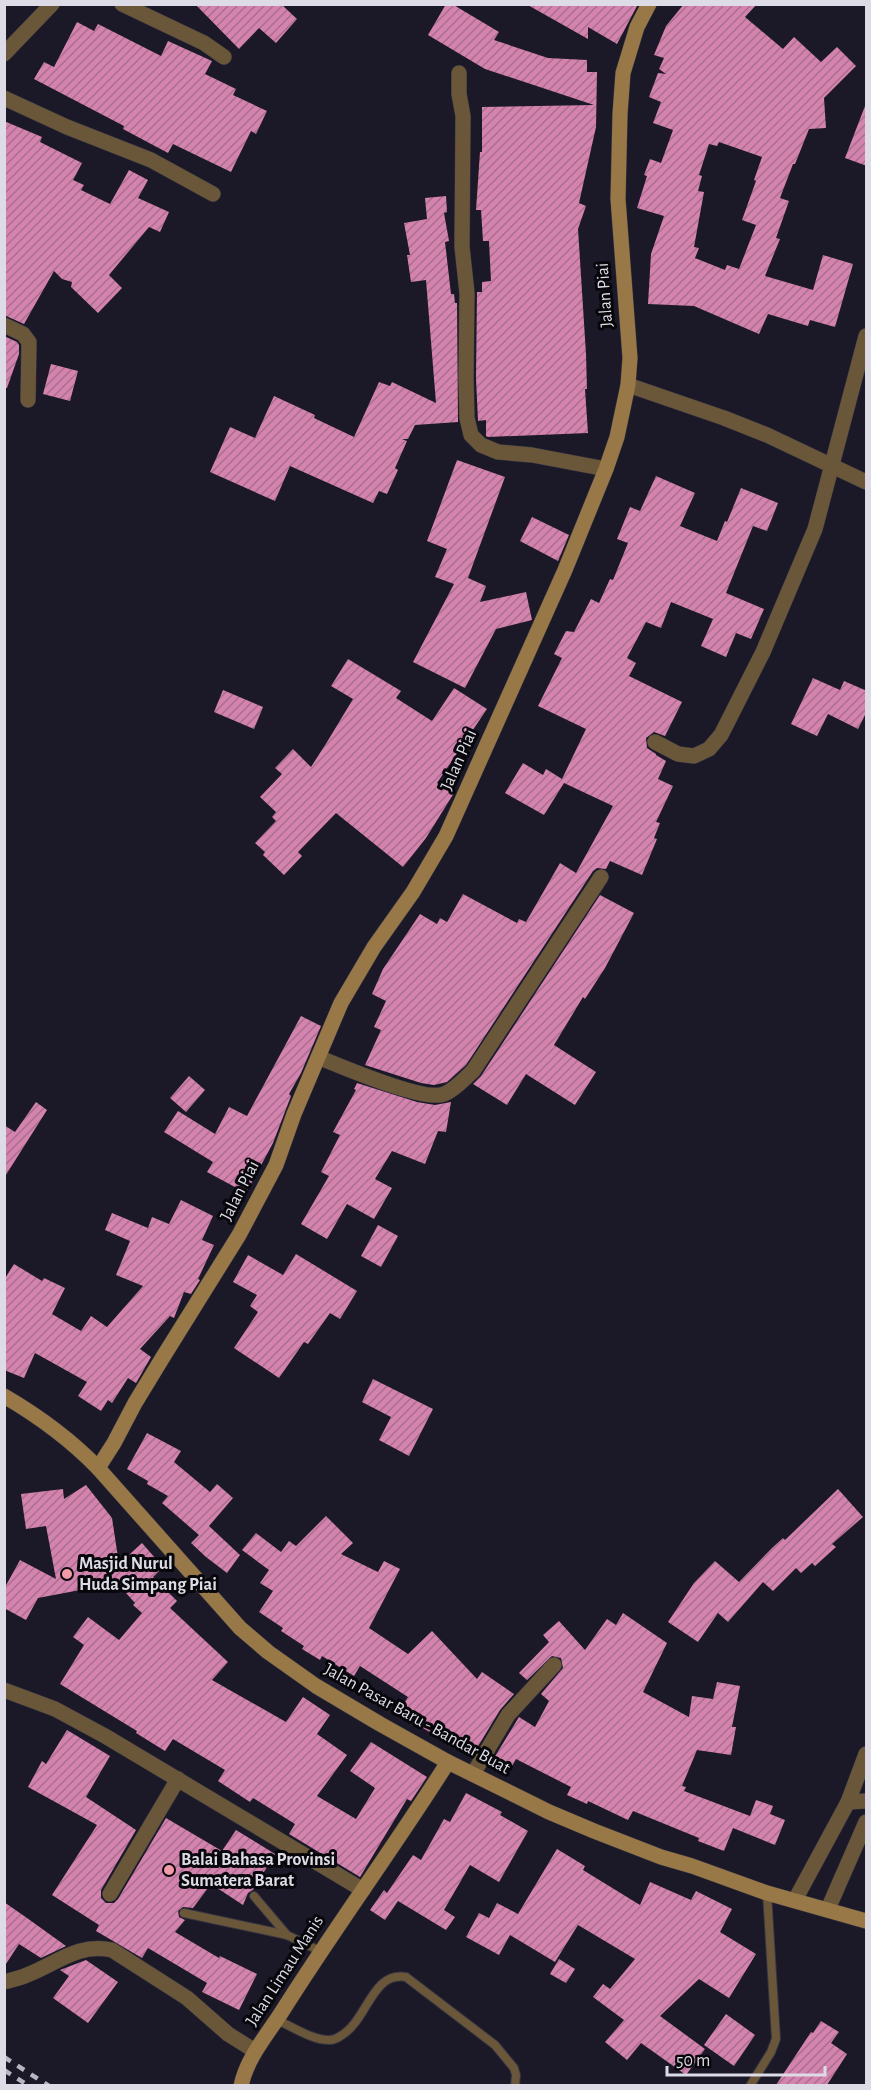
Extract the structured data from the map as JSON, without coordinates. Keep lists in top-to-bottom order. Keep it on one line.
{"streets":{"street":["Jalan Piai","Jalan Pasar Baru - Bandar Buat","Jalan Limau Manis"]},"crossings":[["Jalan Piai","Jalan Pasar Baru - Bandar Buat"],["Jalan Pasar Baru - Bandar Buat","Jalan Limau Manis"]],"places":["Masjid Nurul Huda Simpang Piai","Balai Bahasa Provinsi Sumatera Barat"],"scale_bar":"50 m"}
